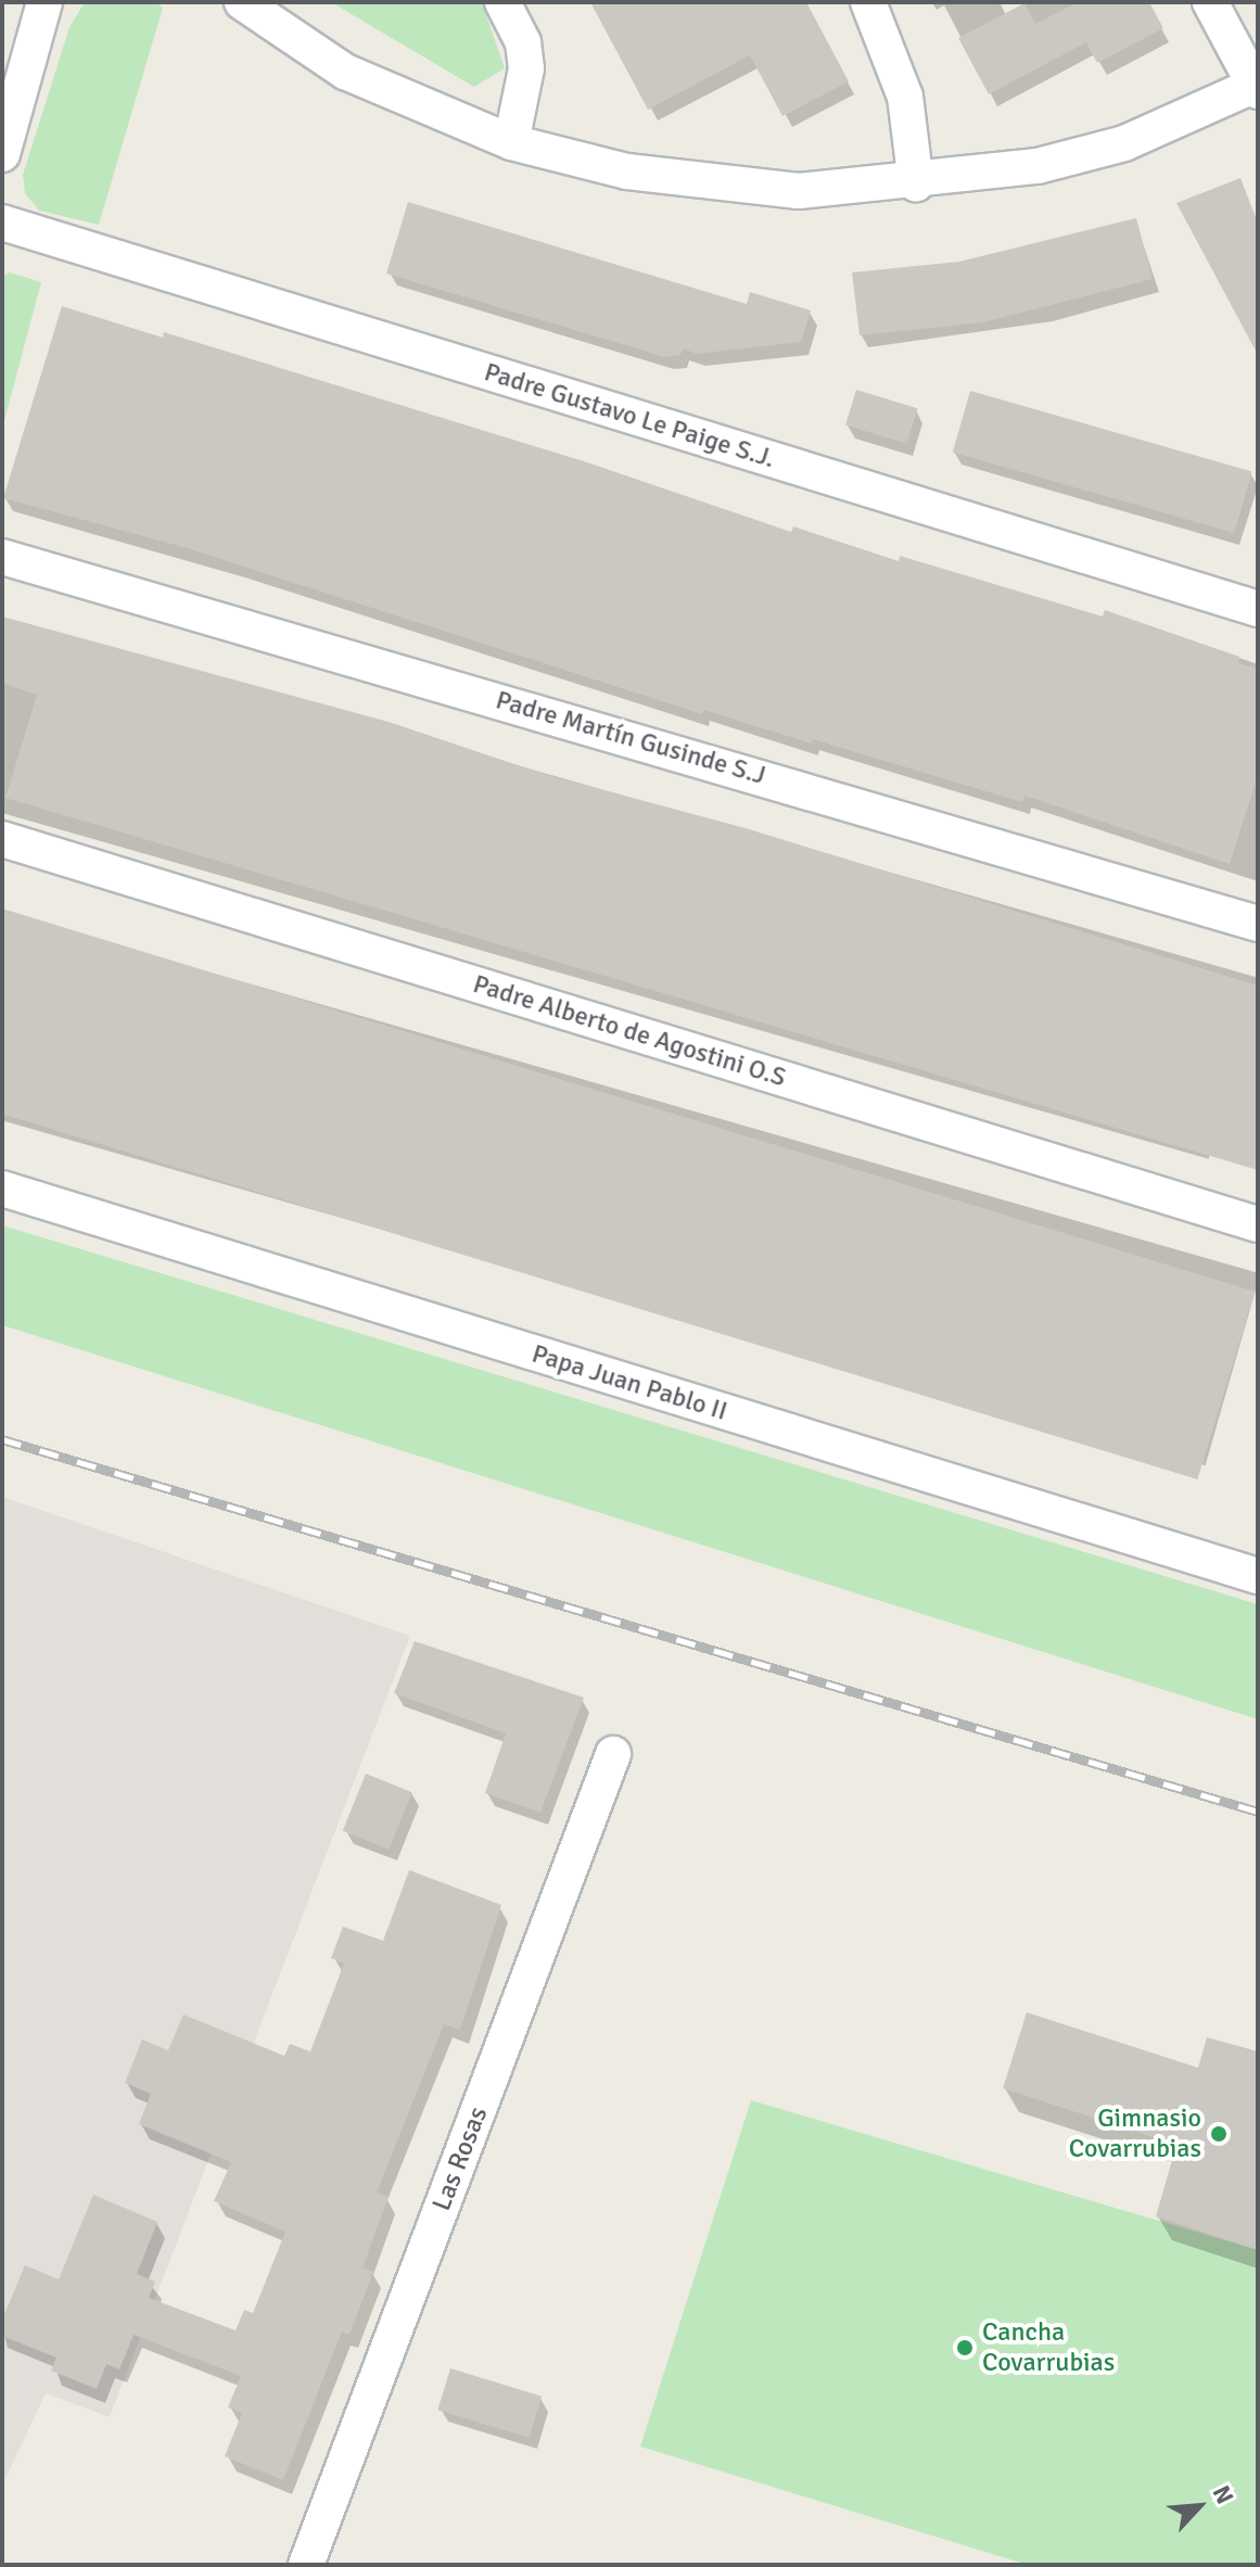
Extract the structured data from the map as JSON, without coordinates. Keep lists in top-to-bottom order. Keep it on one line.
{"streets":{"street":["Padre Gustavo Le Paige S.J.","Padre Martín Gusinde S.J","Padre Alberto de Agostini O.S","Papa Juan Pablo II","Las Rosas"]},"places":["Gimnasio Covarrubias","Cancha Covarrubias"],"north":"top right"}
